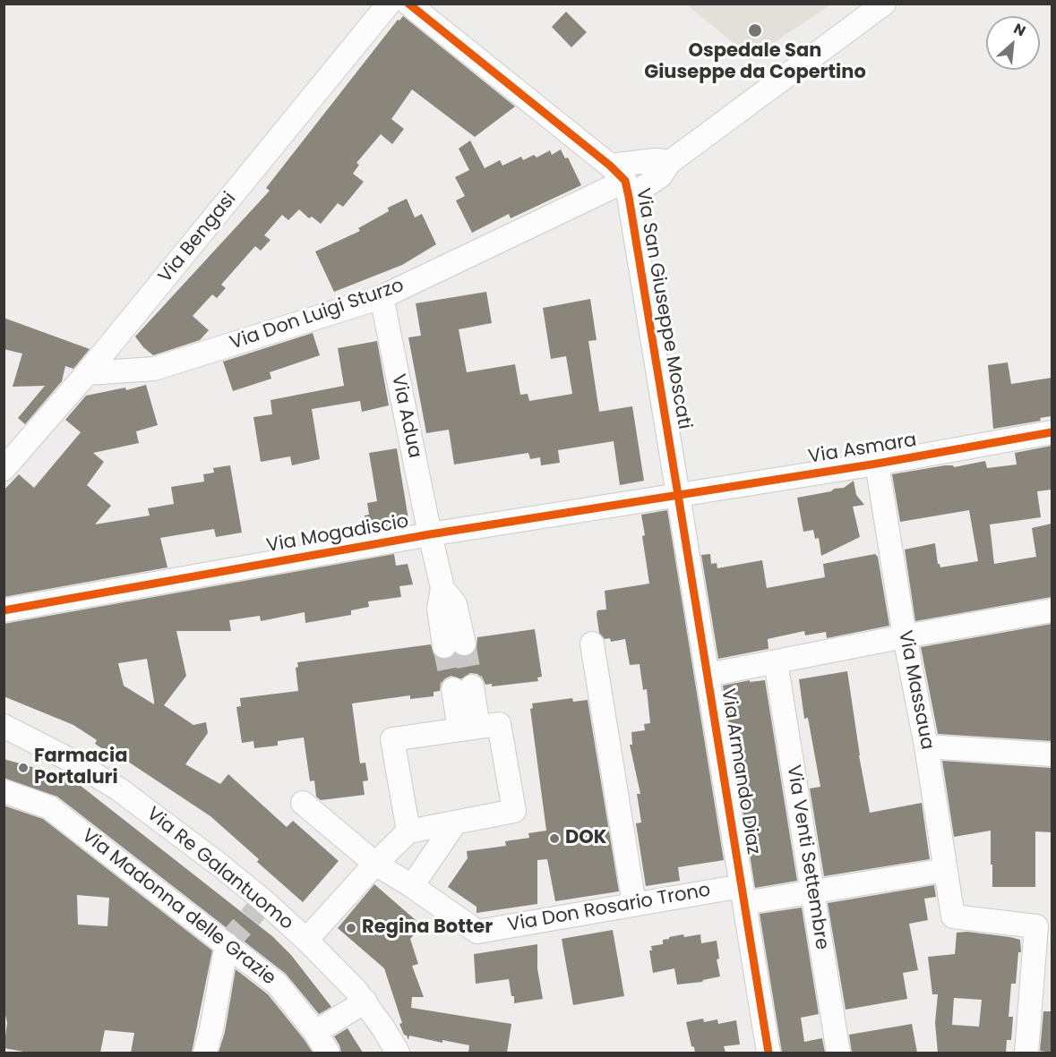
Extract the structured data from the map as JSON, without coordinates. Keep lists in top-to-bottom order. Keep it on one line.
{"streets":{"street":["Via Bengasi","Via San Giuseppe Moscati","Via Don Luigi Sturzo","Via Adua","Via Asmara","Via Mogadiscio","Via Massaua","Via Armando Diaz","Via Venti Settembre","Via Re Galantuomo","Via Madonna delle Grazie","Via Don Rosario Trono"]},"crossings":[["Via Bengasi","Via Don Luigi Sturzo"],["Via San Giuseppe Moscati","Via Don Luigi Sturzo"],["Via San Giuseppe Moscati","Via Asmara"],["Via San Giuseppe Moscati","Via Mogadiscio"],["Via San Giuseppe Moscati","Via Armando Diaz"],["Via Don Luigi Sturzo","Via Adua"],["Via Adua","Via Mogadiscio"],["Via Asmara","Via Mogadiscio"],["Via Asmara","Via Massaua"],["Via Asmara","Via Armando Diaz"],["Via Mogadiscio","Via Armando Diaz"],["Via Massaua","Via Don Rosario Trono"],["Via Armando Diaz","Via Don Rosario Trono"],["Via Venti Settembre","Via Don Rosario Trono"]],"places":["Ospedale San Giuseppe da Copertino","Farmacia Portaluri","DOK","Regina Botter"],"north":"top right"}
